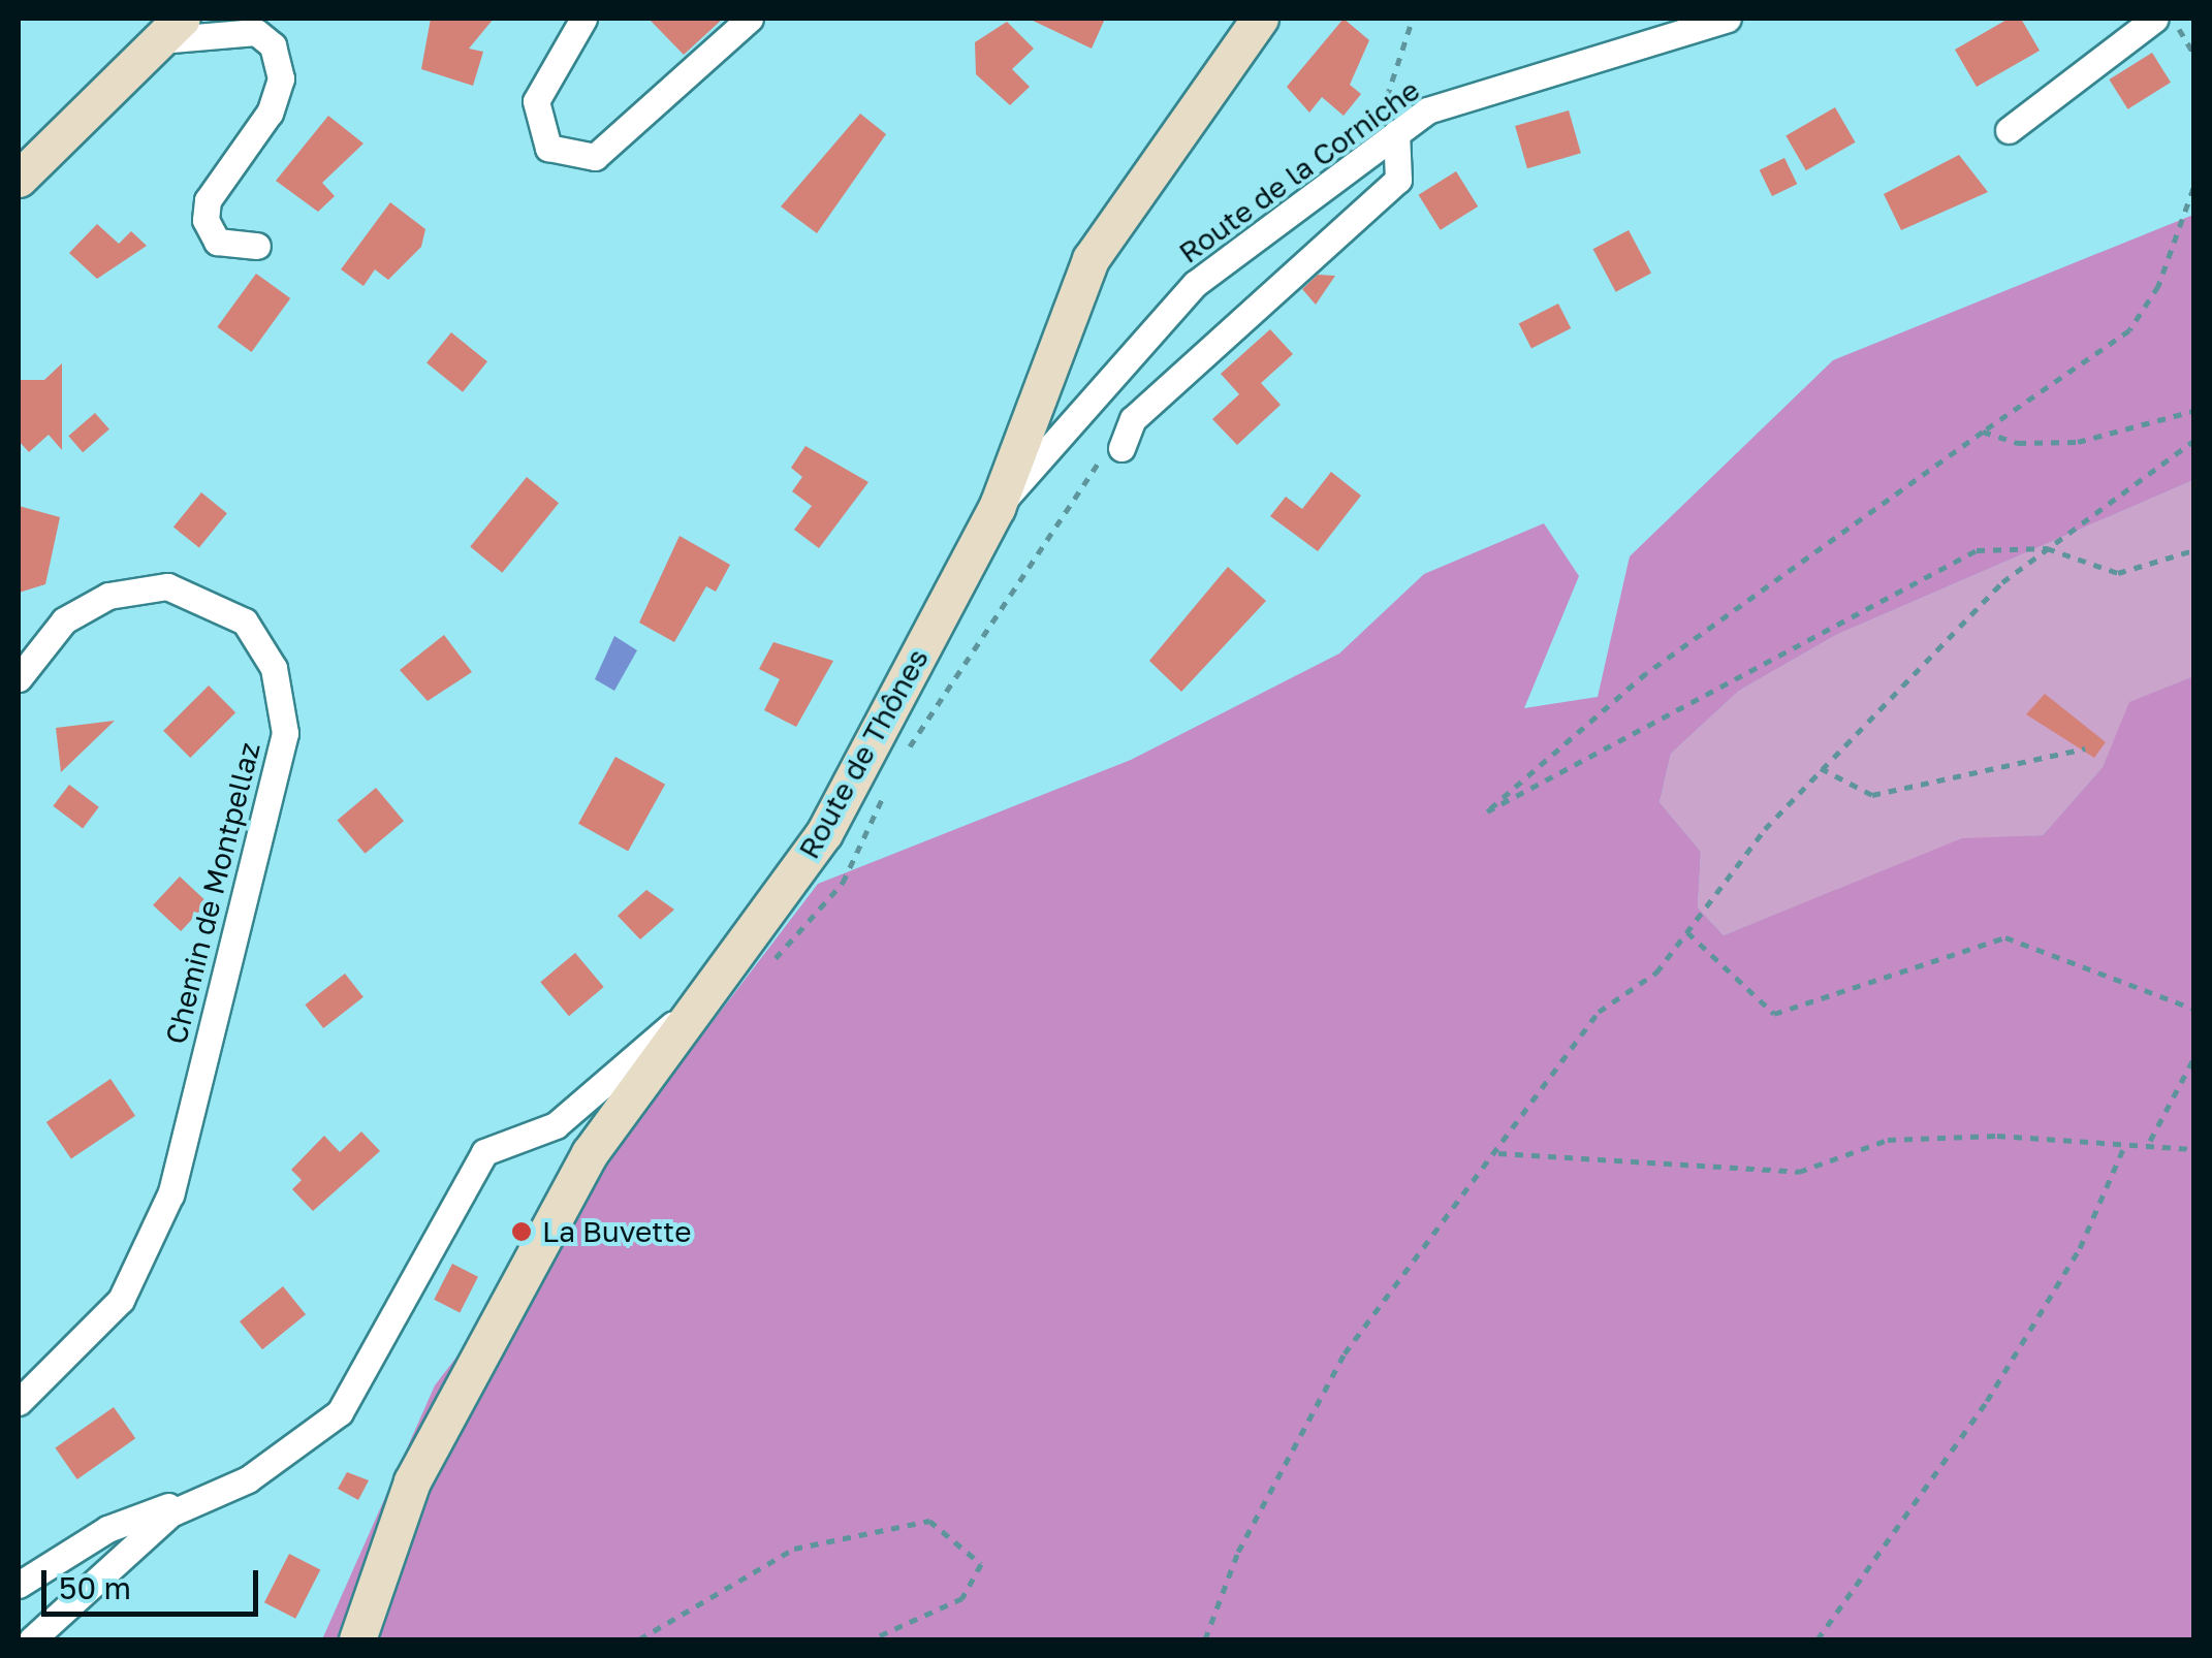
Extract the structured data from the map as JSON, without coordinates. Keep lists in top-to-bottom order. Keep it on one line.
{"streets":{"main road":["Route de Thônes"],"street":["Route de la Corniche","Chemin de Montpellaz"]},"crossings":[["Route de la Corniche","Route de Thônes"]],"places":["La Buvette"],"scale_bar":"50 m"}
